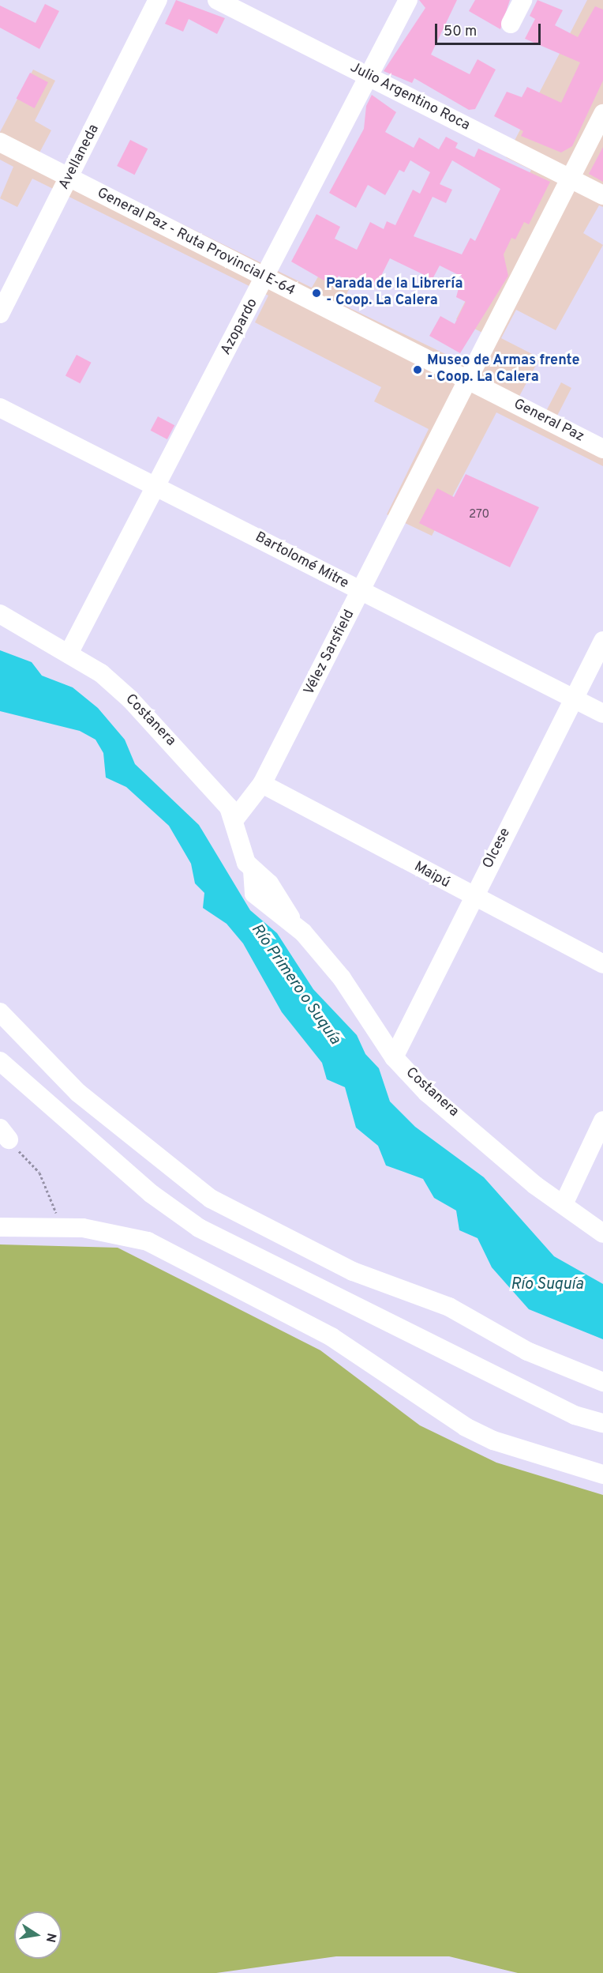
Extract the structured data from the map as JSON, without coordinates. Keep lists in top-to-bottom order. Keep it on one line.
{"streets":{"street":["Julio Argentino Roca","Avellaneda","General Paz - Ruta Provincial E-64","Azopardo","General Paz","Bartolomé Mitre","Vélez Sarsfield","Costanera","Olcese","Maipú"]},"crossings":[["Julio Argentino Roca","Azopardo"],["Julio Argentino Roca","Vélez Sarsfield"],["Avellaneda","General Paz - Ruta Provincial E-64"],["General Paz - Ruta Provincial E-64","Azopardo"],["General Paz - Ruta Provincial E-64","General Paz"],["General Paz - Ruta Provincial E-64","Vélez Sarsfield"],["Azopardo","Bartolomé Mitre"],["Azopardo","Costanera"],["General Paz","Vélez Sarsfield"],["Bartolomé Mitre","Vélez Sarsfield"],["Bartolomé Mitre","Olcese"],["Vélez Sarsfield","Costanera"],["Vélez Sarsfield","Maipú"],["Costanera","Olcese"],["Olcese","Maipú"]],"water":["Río Primero o Suquía","Río Suquía"],"places":["Parada de la Librería - Coop. La Calera","Museo de Armas frente - Coop. La Calera"],"house_numbers":["270"],"scale_bar":"50 m","north":"right"}
